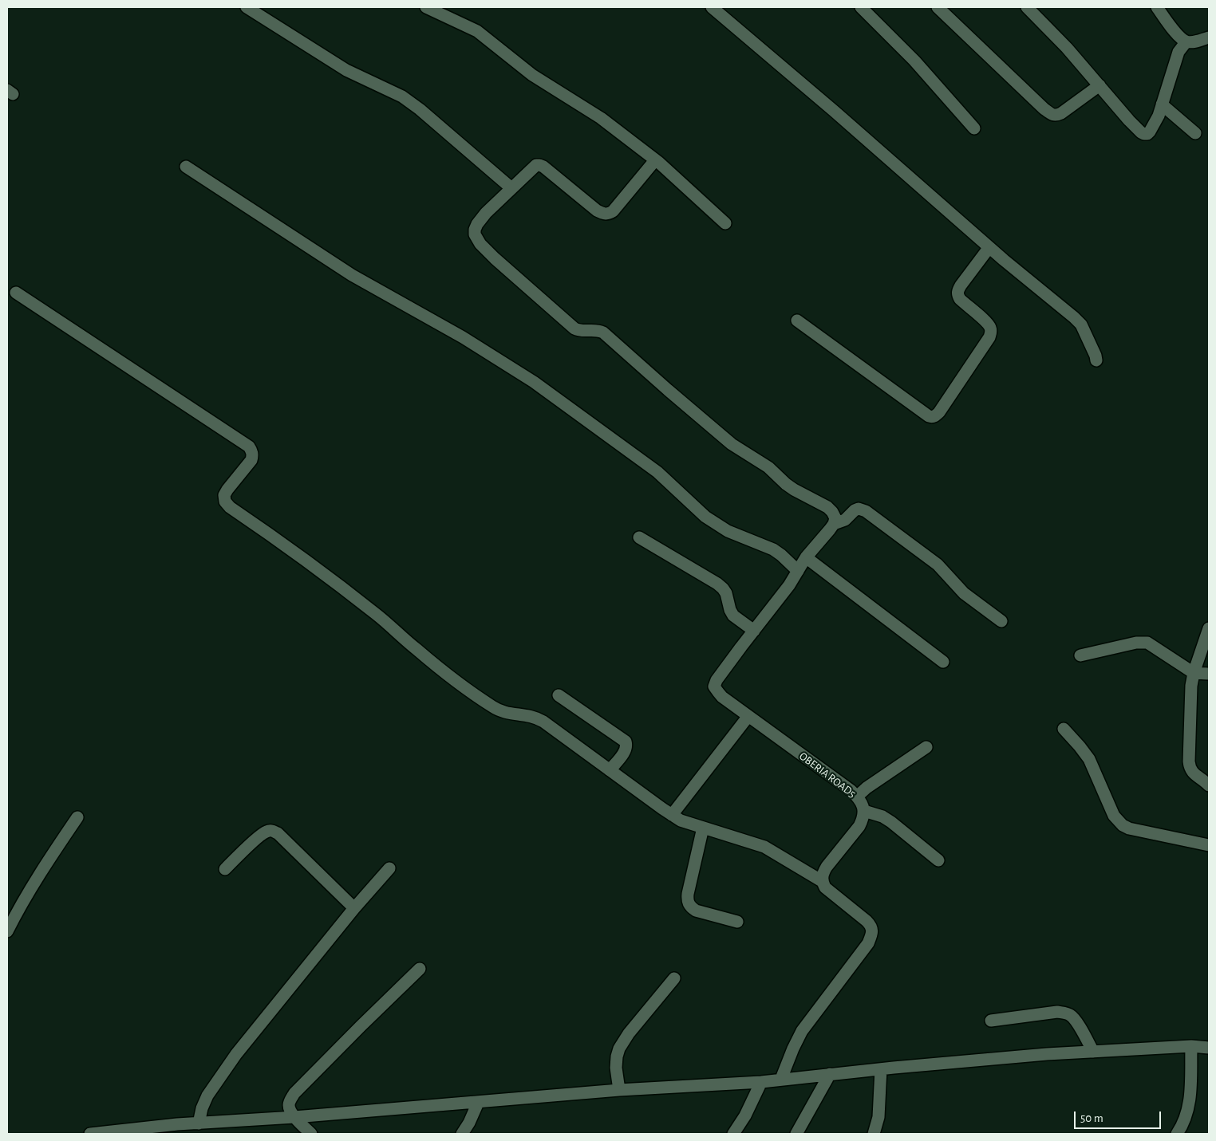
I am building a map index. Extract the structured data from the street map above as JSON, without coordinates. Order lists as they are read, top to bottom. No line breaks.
{"streets":{"street":["OBERIA ROAD5"]},"scale_bar":"50 m"}
